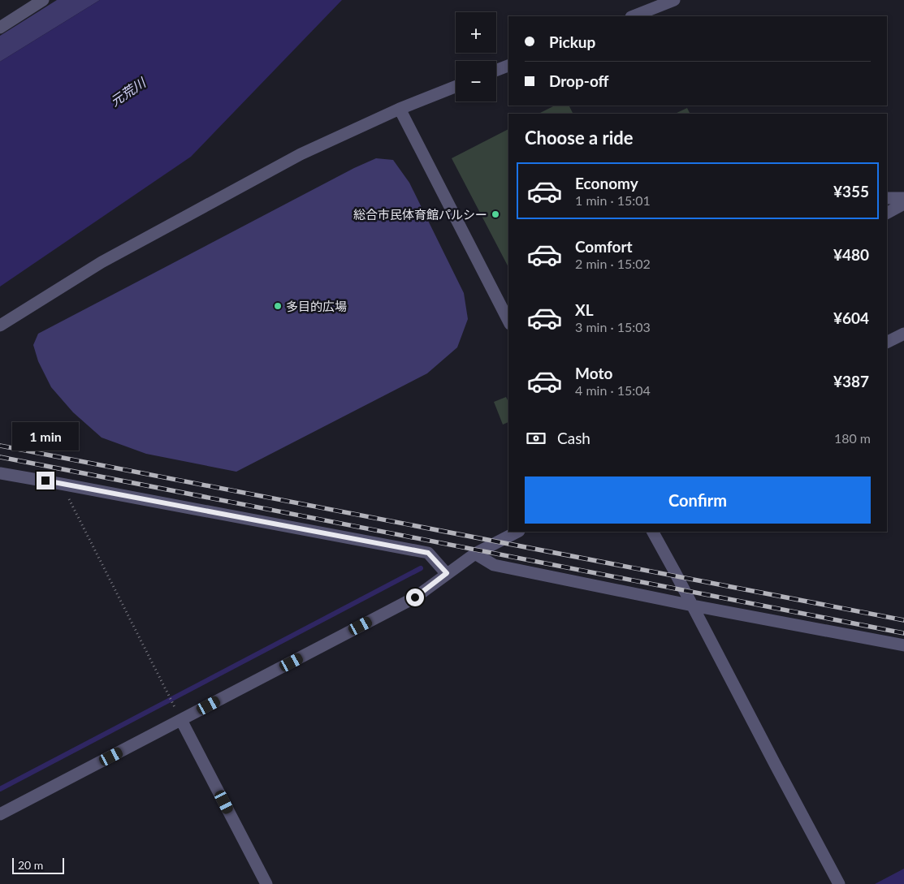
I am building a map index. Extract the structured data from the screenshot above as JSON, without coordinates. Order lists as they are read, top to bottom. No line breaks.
{"water":["元荒川"],"places":["総合市民体育館パルシー","多目的広場"],"scale_bar":"20 m","page":{"map_buttons":["+","−"],"banner":["Pickup","Drop-off"],"heading":"Choose a ride","list":[{"name":"Economy","note":"1 min · 15:01","value":"¥355"},{"name":"Comfort","note":"2 min · 15:02","value":"¥480"},{"name":"XL","note":"3 min · 15:03","value":"¥604"},{"name":"Moto","note":"4 min · 15:04","value":"¥387"}],"pay":["Cash","180 m"],"bubble":"1 min","buttons":"Confirm","scale":"20 m"}}
